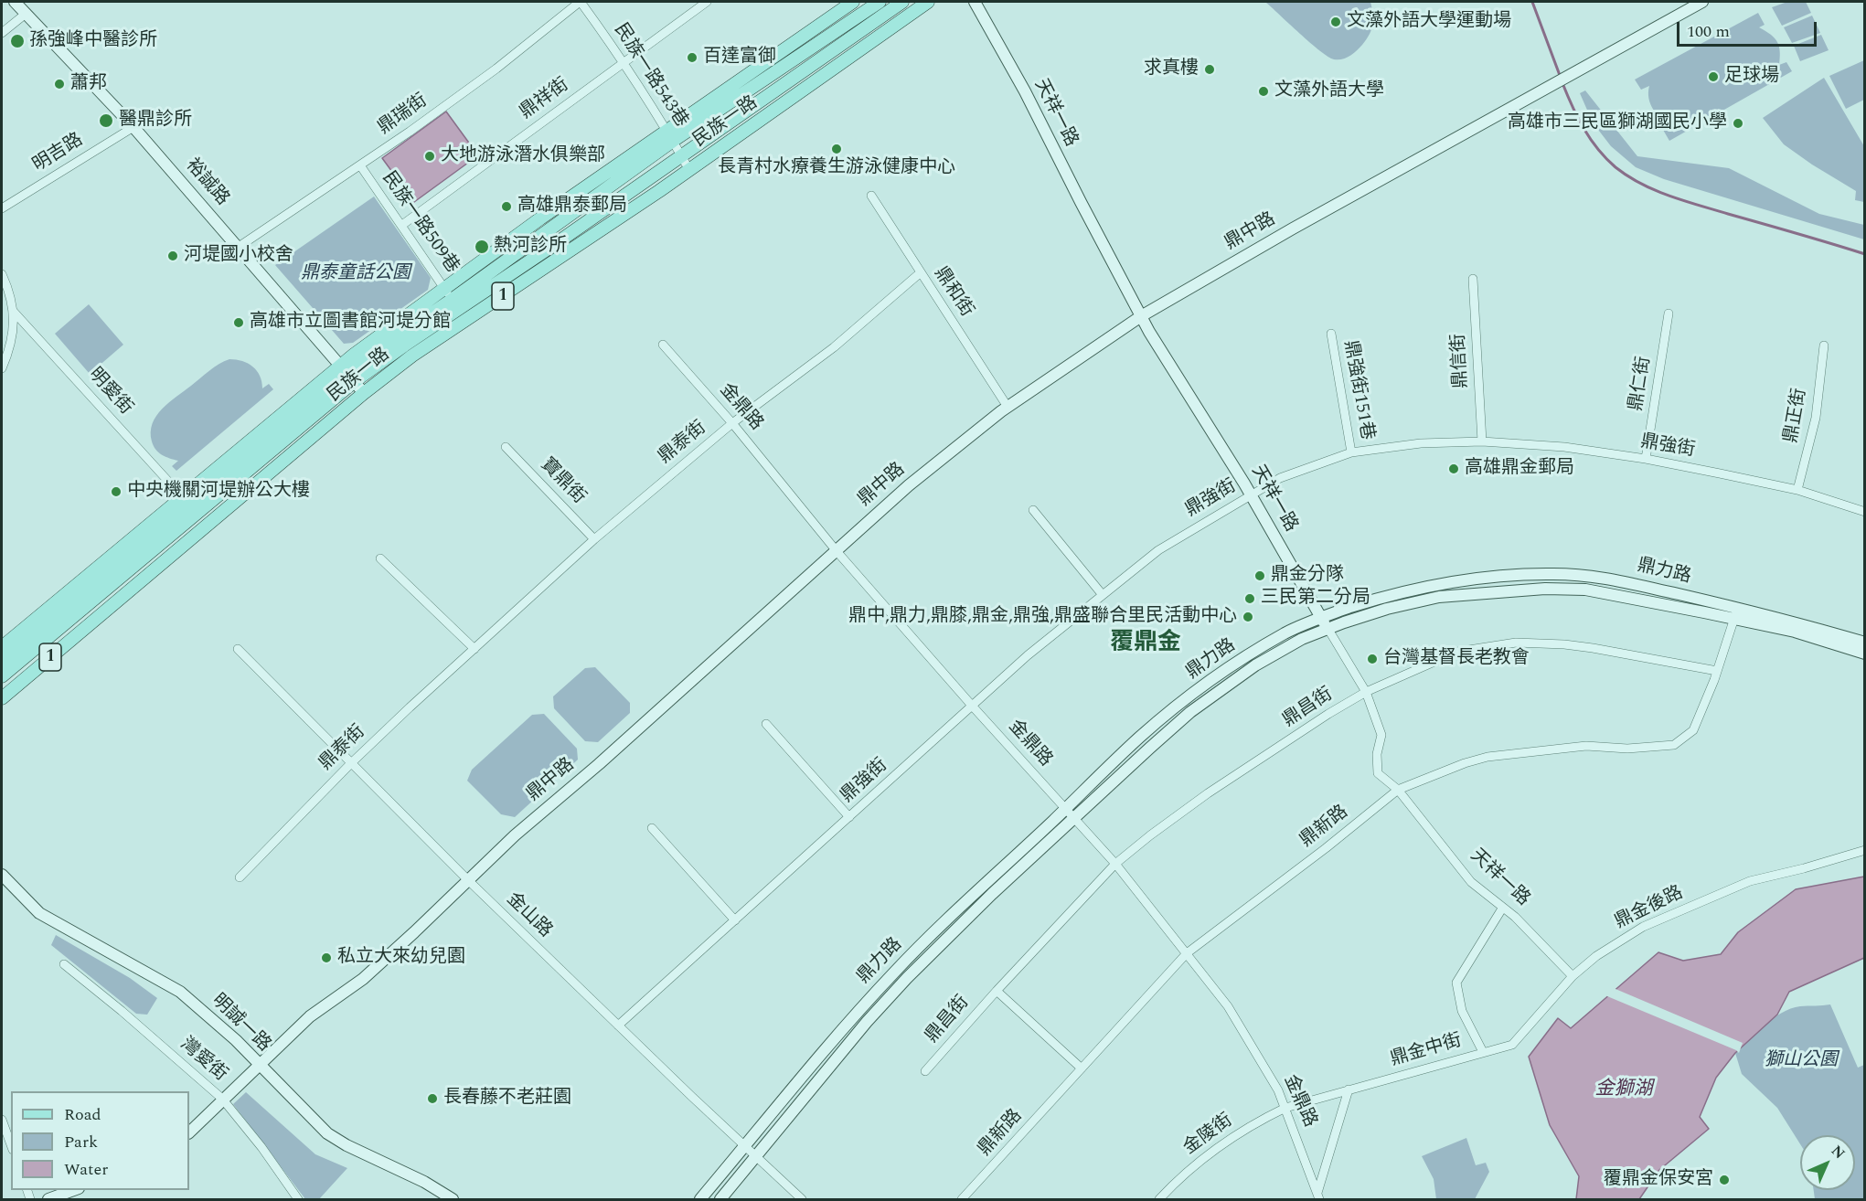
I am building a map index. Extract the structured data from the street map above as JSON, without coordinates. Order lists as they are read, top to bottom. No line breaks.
{"streets":{"main road":["民族一路","1"],"street":["民族一路543巷","鼎祥街","天祥一路","鼎瑞街","明吉路","裕誠路","民族一路509巷","鼎中路","鼎和街","鼎信街","鼎仁街","鼎強街151巷","明愛街","金鼎路","鼎正街","鼎泰街","鼎強街","寶鼎街","鼎力路","鼎昌街","鼎新路","鼎金後路","金山路","明誠一路","鼎金中街","灣愛街","金陵街"]},"crossings":[["民族一路543巷","鼎祥街"],["民族一路543巷","鼎瑞街"],["民族一路543巷","民族一路"],["鼎祥街","民族一路509巷"],["天祥一路","鼎中路"],["天祥一路","鼎強街"],["天祥一路","鼎力路"],["天祥一路","鼎昌街"],["天祥一路","鼎新路"],["天祥一路","鼎金後路"],["天祥一路","鼎金中街"],["鼎瑞街","裕誠路"],["鼎瑞街","民族一路509巷"],["民族一路","裕誠路"],["民族一路","民族一路509巷"],["民族一路","明愛街"],["明吉路","裕誠路"],["鼎中路","鼎和街"],["鼎中路","金鼎路"],["鼎中路","金山路"],["鼎中路","明誠一路"],["鼎中路","灣愛街"],["鼎和街","鼎泰街"],["鼎信街","鼎強街"],["鼎仁街","鼎強街"],["鼎強街151巷","鼎強街"],["金鼎路","鼎泰街"],["金鼎路","鼎強街"],["金鼎路","鼎力路"],["金鼎路","鼎昌街"],["金鼎路","鼎新路"],["金鼎路","鼎金中街"],["金鼎路","金陵街"],["鼎正街","鼎強街"],["鼎泰街","寶鼎街"],["鼎泰街","金山路"],["鼎強街","金山路"],["鼎力路","鼎新路"],["鼎力路","金山路"],["鼎昌街","鼎新路"],["鼎金後路","鼎金中街"],["鼎金中街","金陵街"]],"districts":["覆鼎金"],"water":["金獅湖"],"parks":["鼎泰童話公園","獅山公園"],"places":["文藻外語大學運動場","孫強峰中醫診所","百達富御","求真樓","足球場","蕭邦","文藻外語大學","醫鼎診所","高雄市三民區獅湖國民小學","長青村水療養生游泳健康中心","大地游泳潛水俱樂部","高雄鼎泰郵局","熱河診所","河堤國小校舍","高雄市立圖書館河堤分館","高雄鼎金郵局","中央機關河堤辦公大樓","鼎金分隊","三民第二分局","鼎中,鼎力,鼎膝,鼎金,鼎強,鼎盛聯合里民活動中心","台灣基督長老教會","私立大來幼兒園","長春藤不老莊園","覆鼎金保安宮"],"legend":["Road","Park","Water"],"scale_bar":"100 m","north":"top right"}
